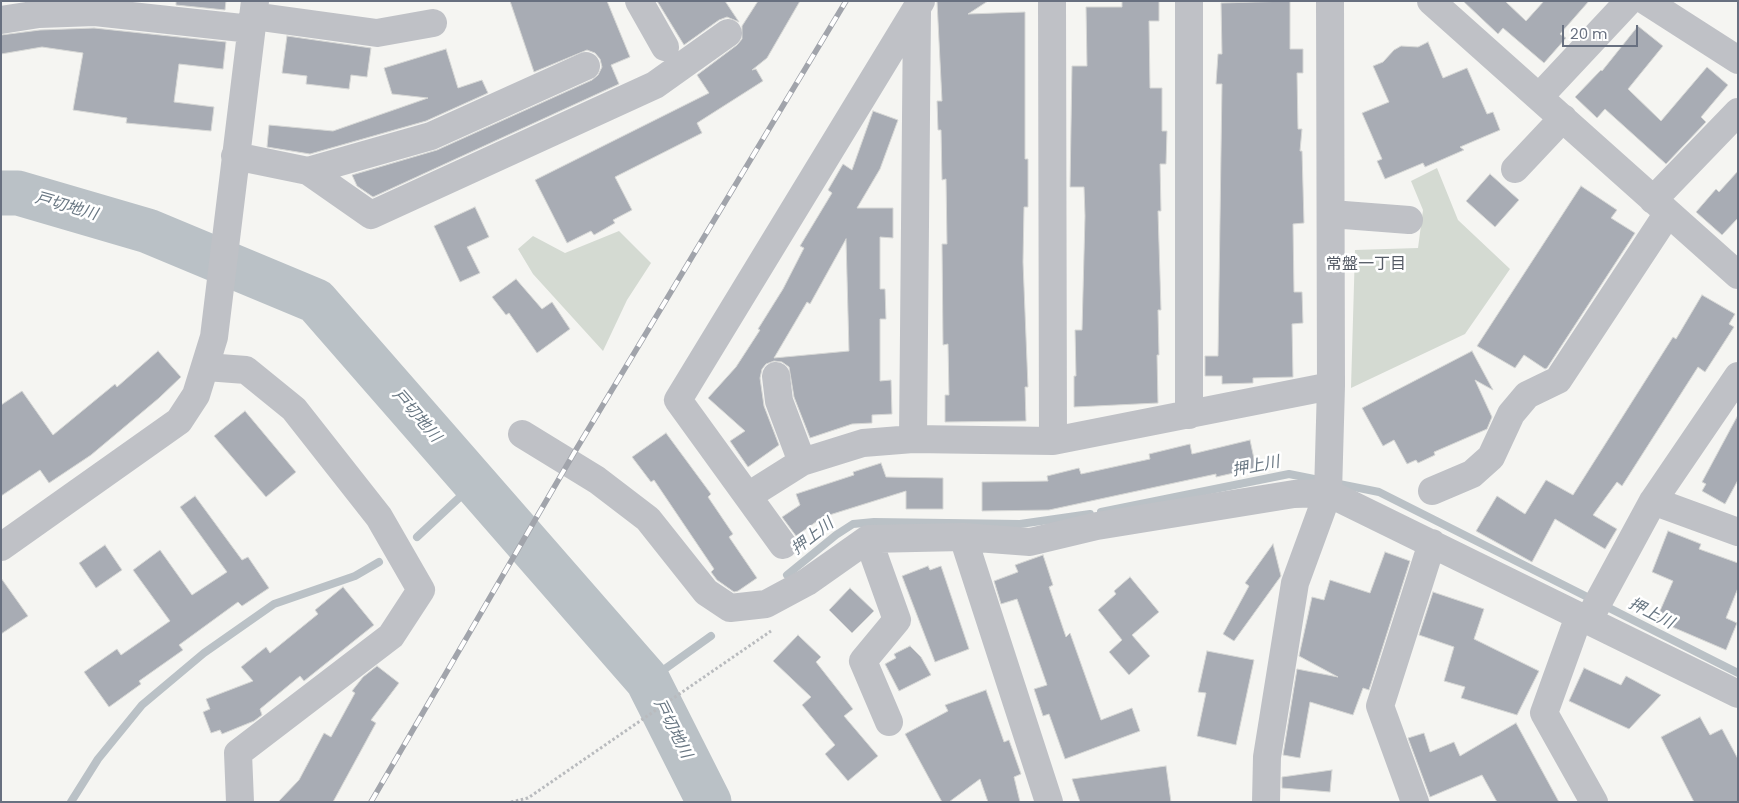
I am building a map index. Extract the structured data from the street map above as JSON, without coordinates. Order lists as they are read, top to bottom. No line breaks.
{"districts":["常盤一丁目"],"water":["戸切地川","押上川"],"scale_bar":"20 m"}
